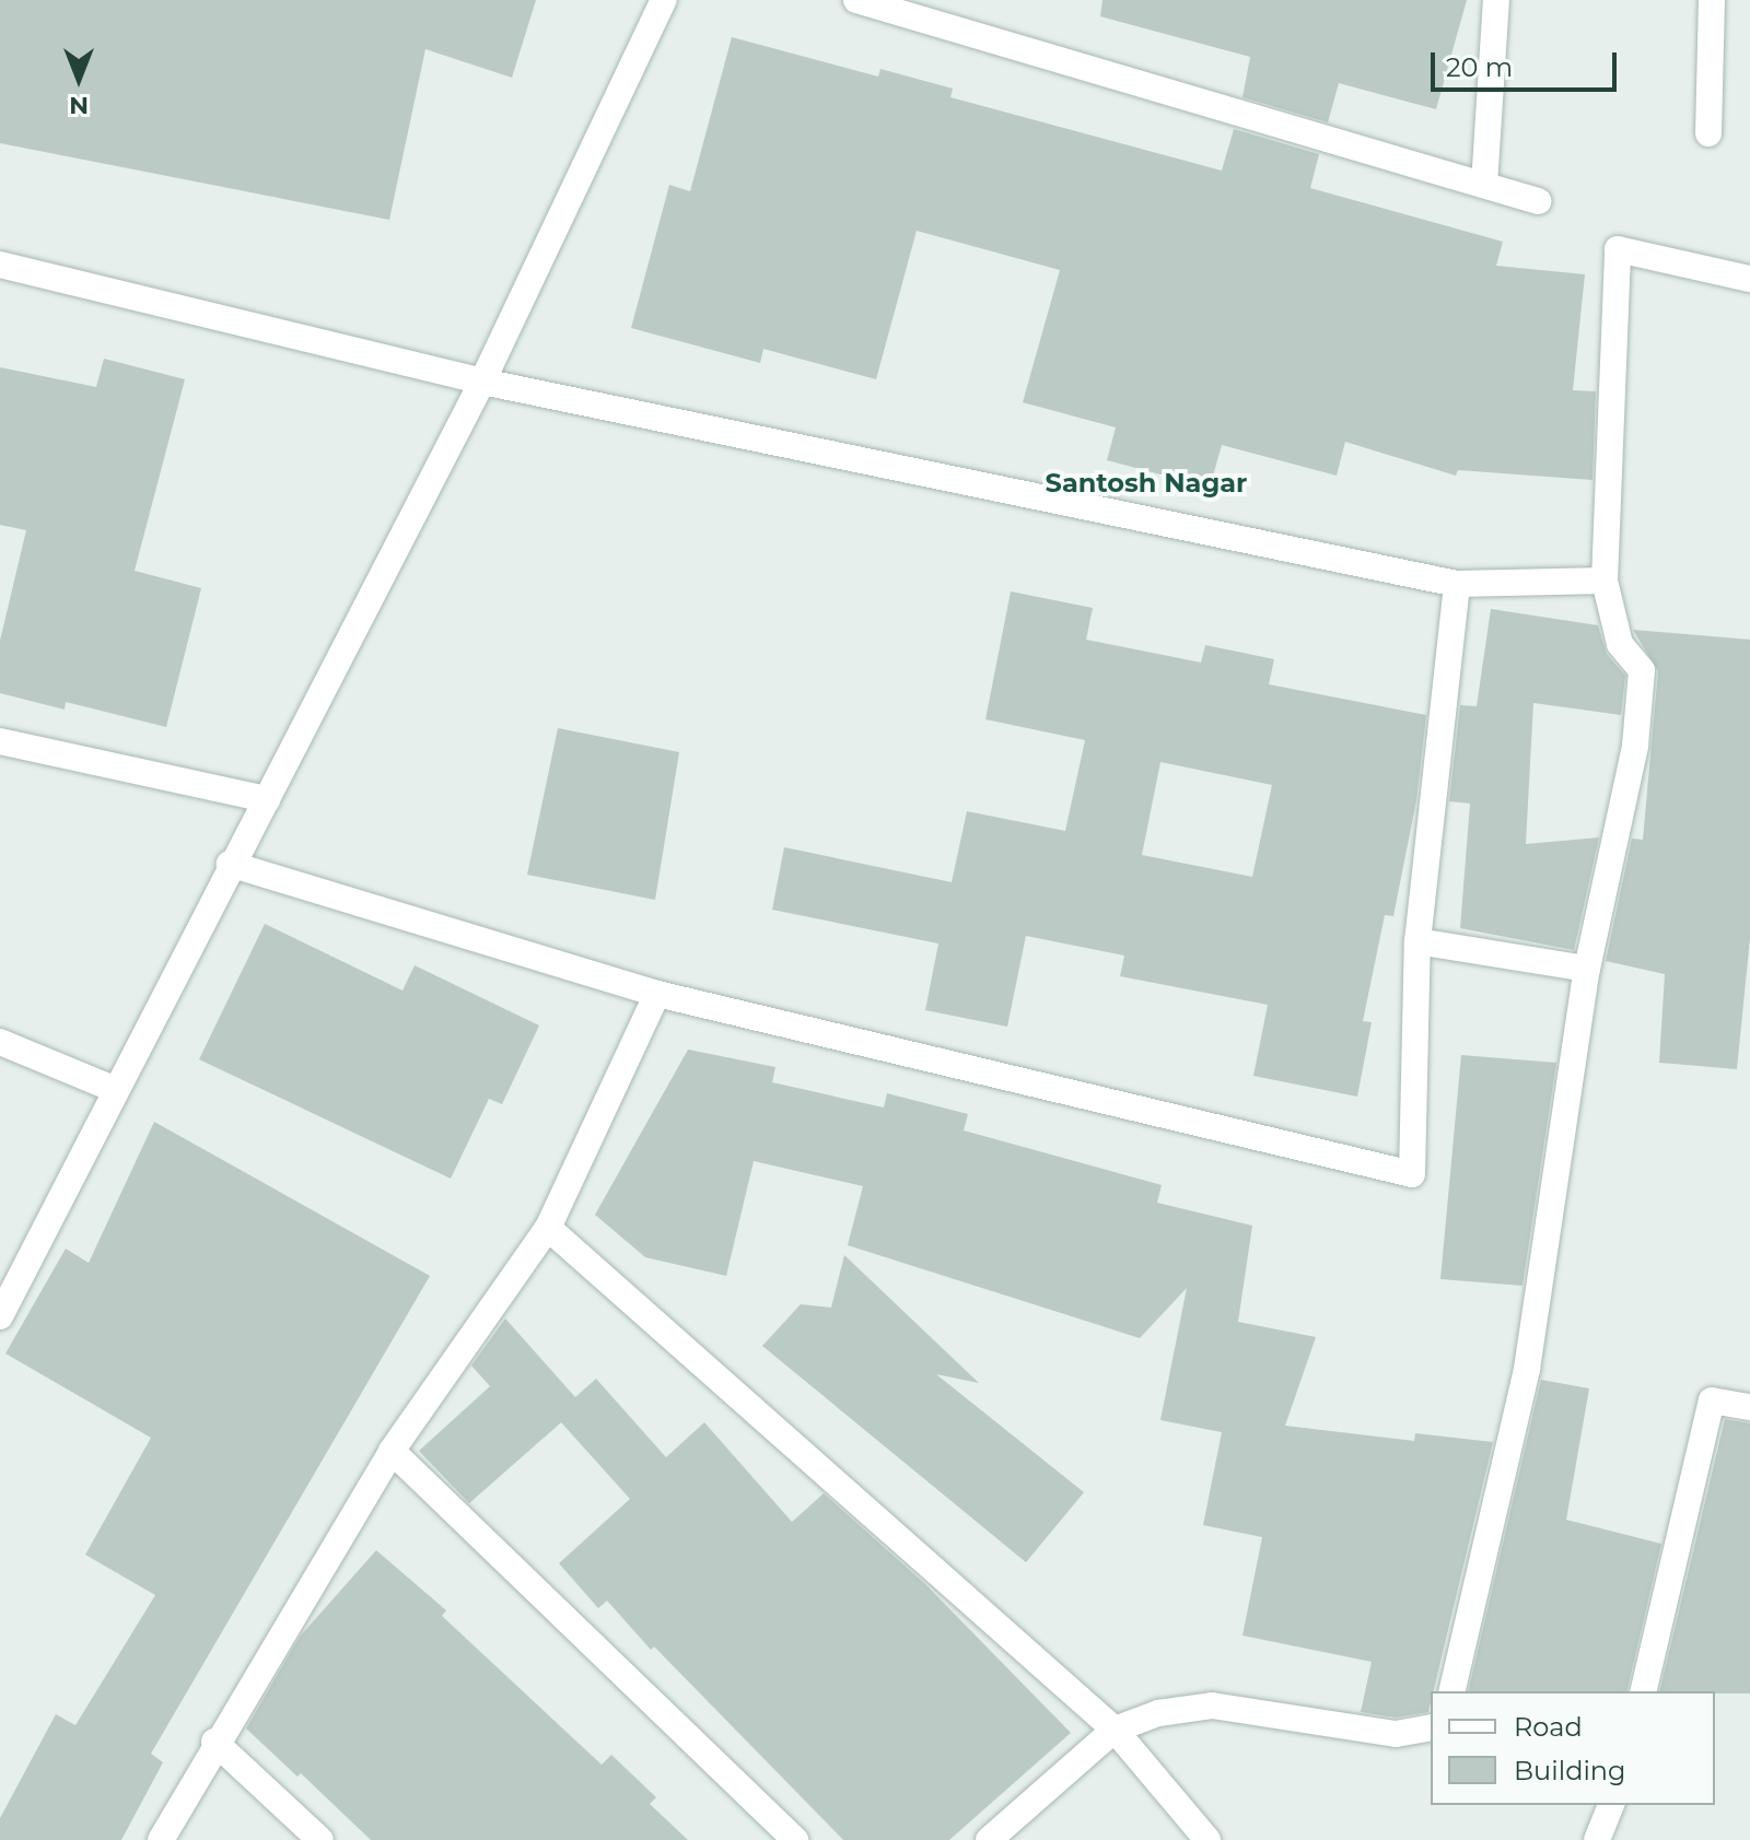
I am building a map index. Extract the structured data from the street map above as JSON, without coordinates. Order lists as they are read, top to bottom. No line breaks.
{"districts":["Santosh Nagar"],"legend":["Road","Building"],"scale_bar":"20 m","north":"bottom"}
